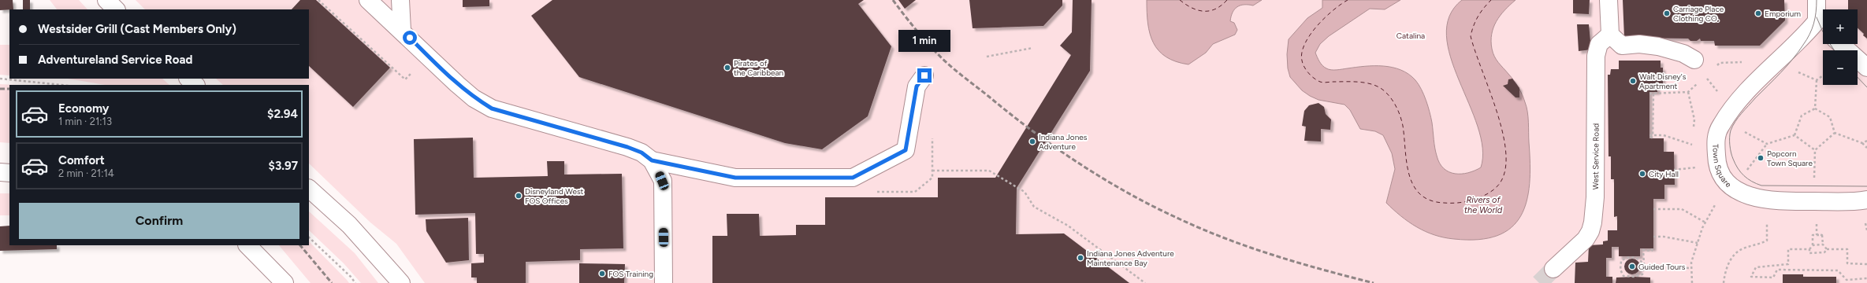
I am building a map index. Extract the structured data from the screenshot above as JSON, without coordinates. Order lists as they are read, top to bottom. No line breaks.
{"streets":{"street":["West Service Road","Town Square"]},"water":["Rivers of the World"],"parks":["Catalina"],"places":["Carriage Place Clothing CO.","Emporium","Pirates of the Caribbean","Walt Disney's Apartment","Indiana Jones Adventure","Popcorn Town Square","City Hall","Disneyland West FOS Offices","Indiana Jones Adventure Maintenance Bay","Guided Tours","FOS Training"],"page":{"map_buttons":["+","−"],"banner":["Westsider Grill (Cast Members Only)","Adventureland Service Road"],"bubble":"1 min","list":[{"name":"Economy","note":"1 min · 21:13","value":"$2.94"},{"name":"Comfort","note":"2 min · 21:14","value":"$3.97"}],"buttons":"Confirm"}}
